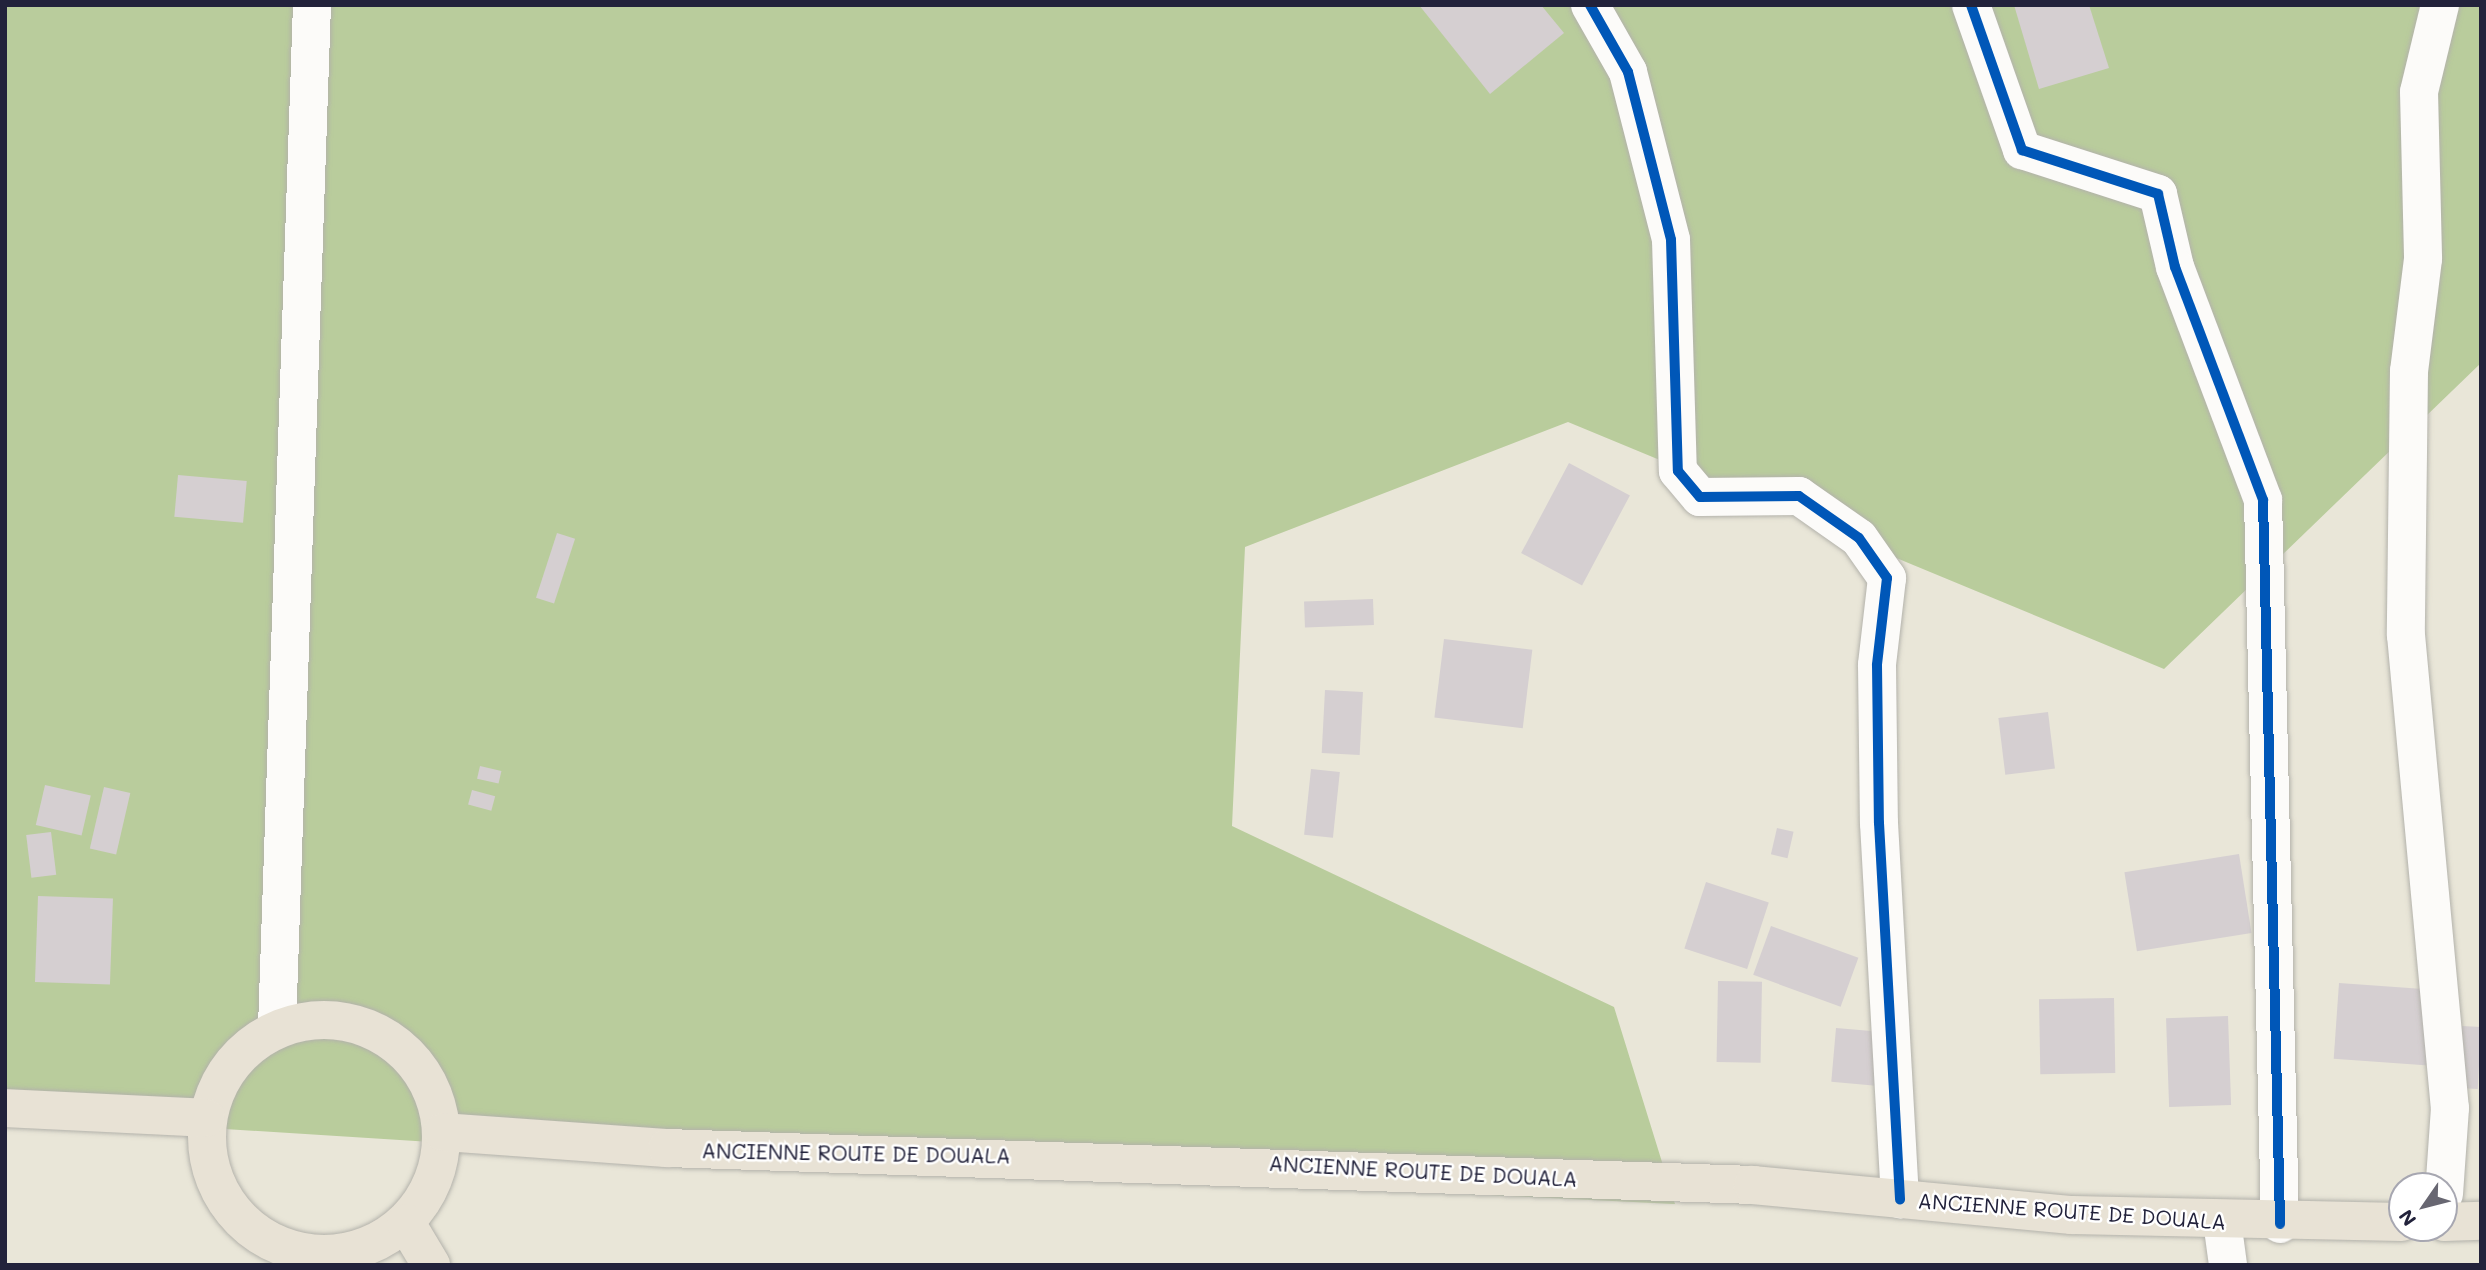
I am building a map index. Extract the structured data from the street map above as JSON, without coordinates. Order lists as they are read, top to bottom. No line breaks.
{"streets":{"highway":["ANCIENNE ROUTE DE DOUALA"]},"north":"bottom left"}
